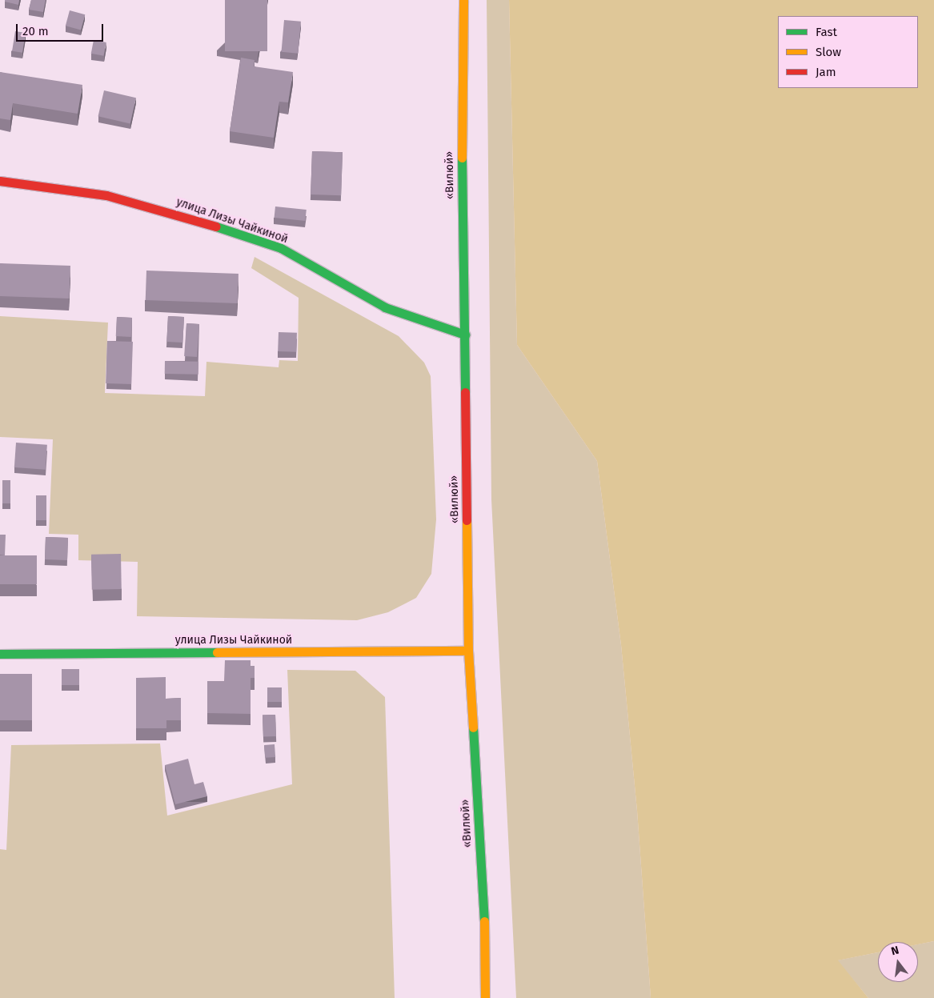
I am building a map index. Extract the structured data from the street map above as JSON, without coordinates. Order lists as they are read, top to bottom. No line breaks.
{"streets":{"main road":["«Вилюй»","улица Лизы Чайкиной"]},"crossings":[["«Вилюй»","улица Лизы Чайкиной"]],"legend":["Fast","Slow","Jam"],"scale_bar":"20 m","north":"top"}
